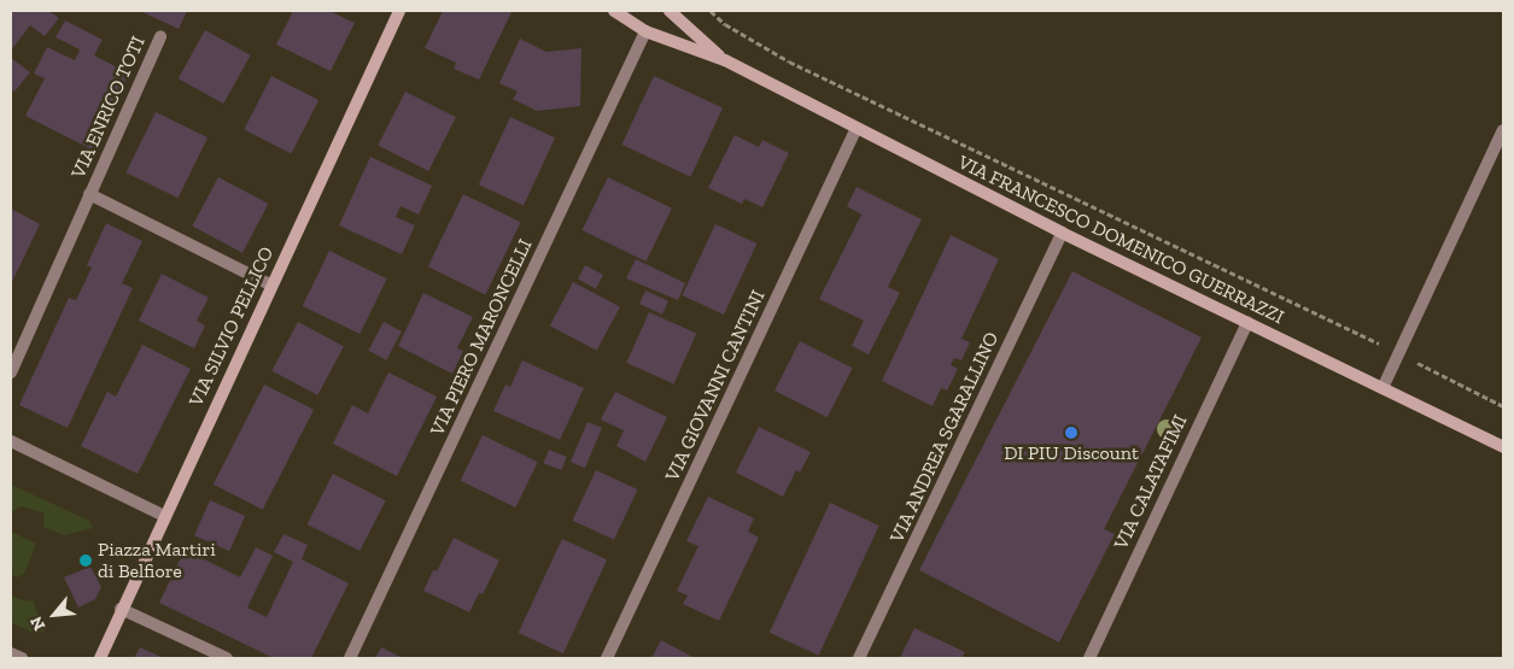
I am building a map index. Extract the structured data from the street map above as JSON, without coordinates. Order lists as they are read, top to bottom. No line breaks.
{"streets":{"street":["VIA ENRICO TOTI","VIA FRANCESCO DOMENICO GUERRAZZI","VIA SILVIO PELLICO","VIA PIERO MARONCELLI","VIA GIOVANNI CANTINI","VIA ANDREA SGARALLINO","VIA CALATAFIMI"]},"crossings":[["VIA ENRICO TOTI","VIA SILVIO PELLICO"],["VIA FRANCESCO DOMENICO GUERRAZZI","VIA PIERO MARONCELLI"],["VIA FRANCESCO DOMENICO GUERRAZZI","VIA GIOVANNI CANTINI"],["VIA FRANCESCO DOMENICO GUERRAZZI","VIA ANDREA SGARALLINO"],["VIA FRANCESCO DOMENICO GUERRAZZI","VIA CALATAFIMI"]],"places":["DI PIU Discount","Piazza Martiri di Belfiore"],"north":"bottom left"}
